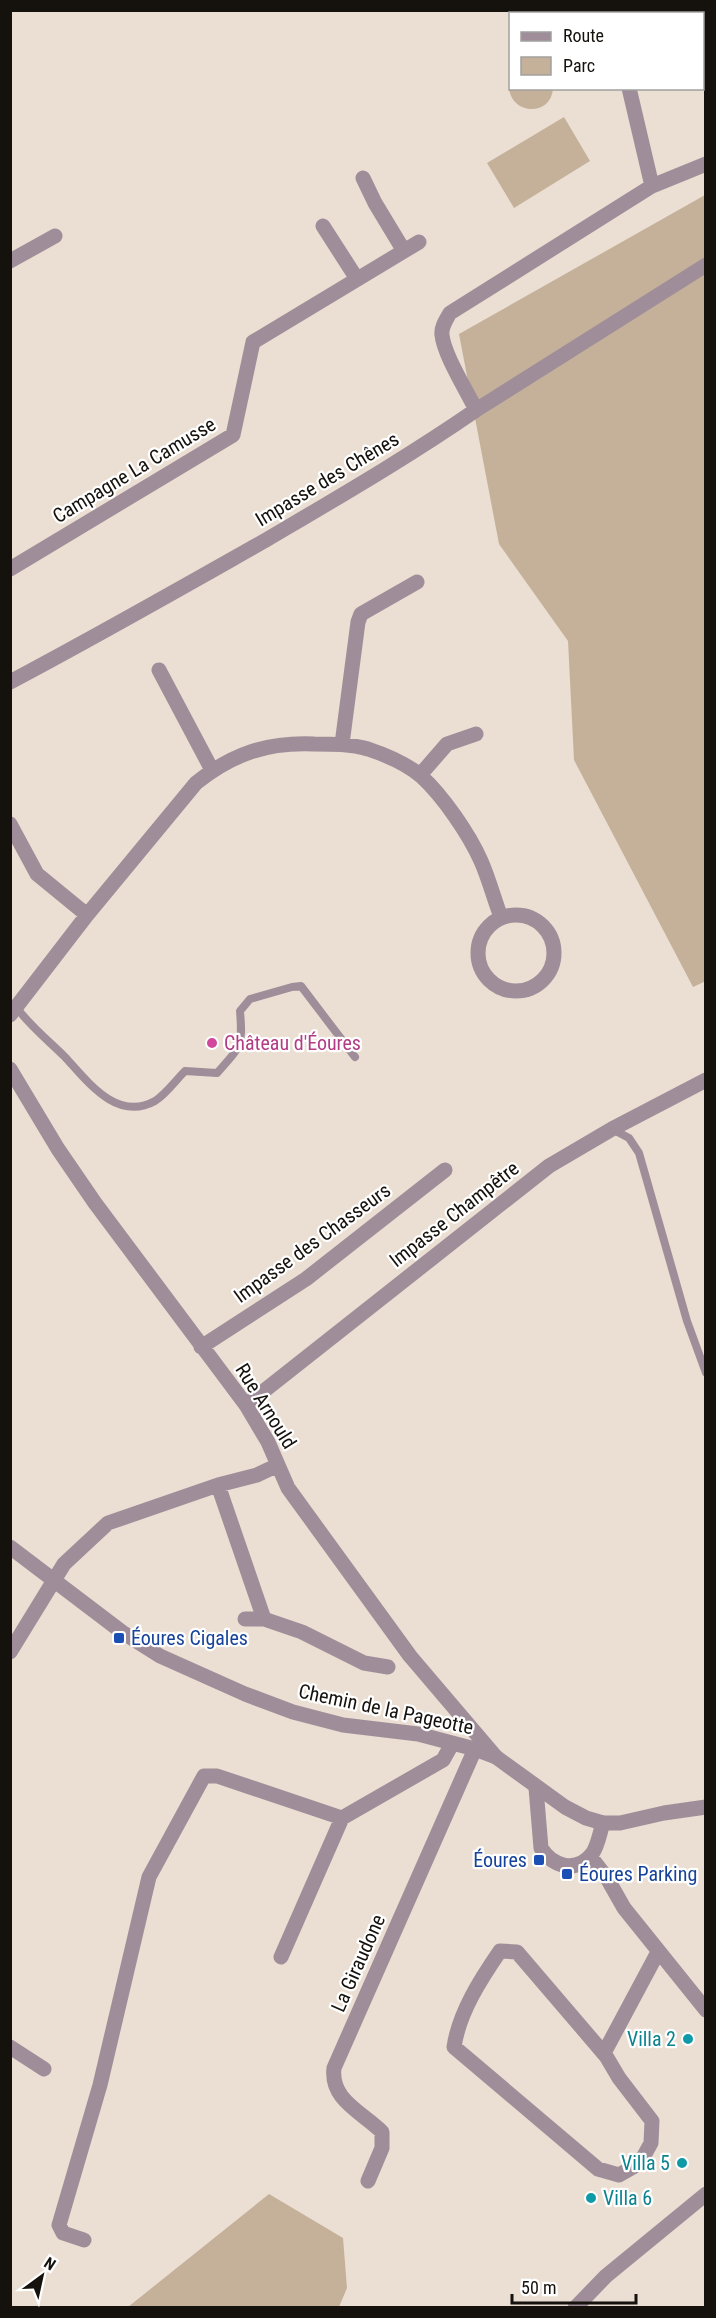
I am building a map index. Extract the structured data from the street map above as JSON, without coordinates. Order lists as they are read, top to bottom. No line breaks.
{"streets":{"street":["Campagne La Camusse","Impasse des Chênes","Impasse Champêtre","Impasse des Chasseurs","Rue Arnould","Chemin de la Pageotte","La Giraudone"]},"crossings":[["Impasse Champêtre","Rue Arnould"],["Impasse des Chasseurs","Rue Arnould"],["Rue Arnould","Chemin de la Pageotte"],["Chemin de la Pageotte","La Giraudone"]],"places":{"other":["Château d'Éoures","Villa 2","Villa 5","Villa 6"],"transit":["Éoures Cigales","Éoures","Éoures Parking"]},"legend":["Route","Parc"],"scale_bar":"50 m","north":"top right"}
